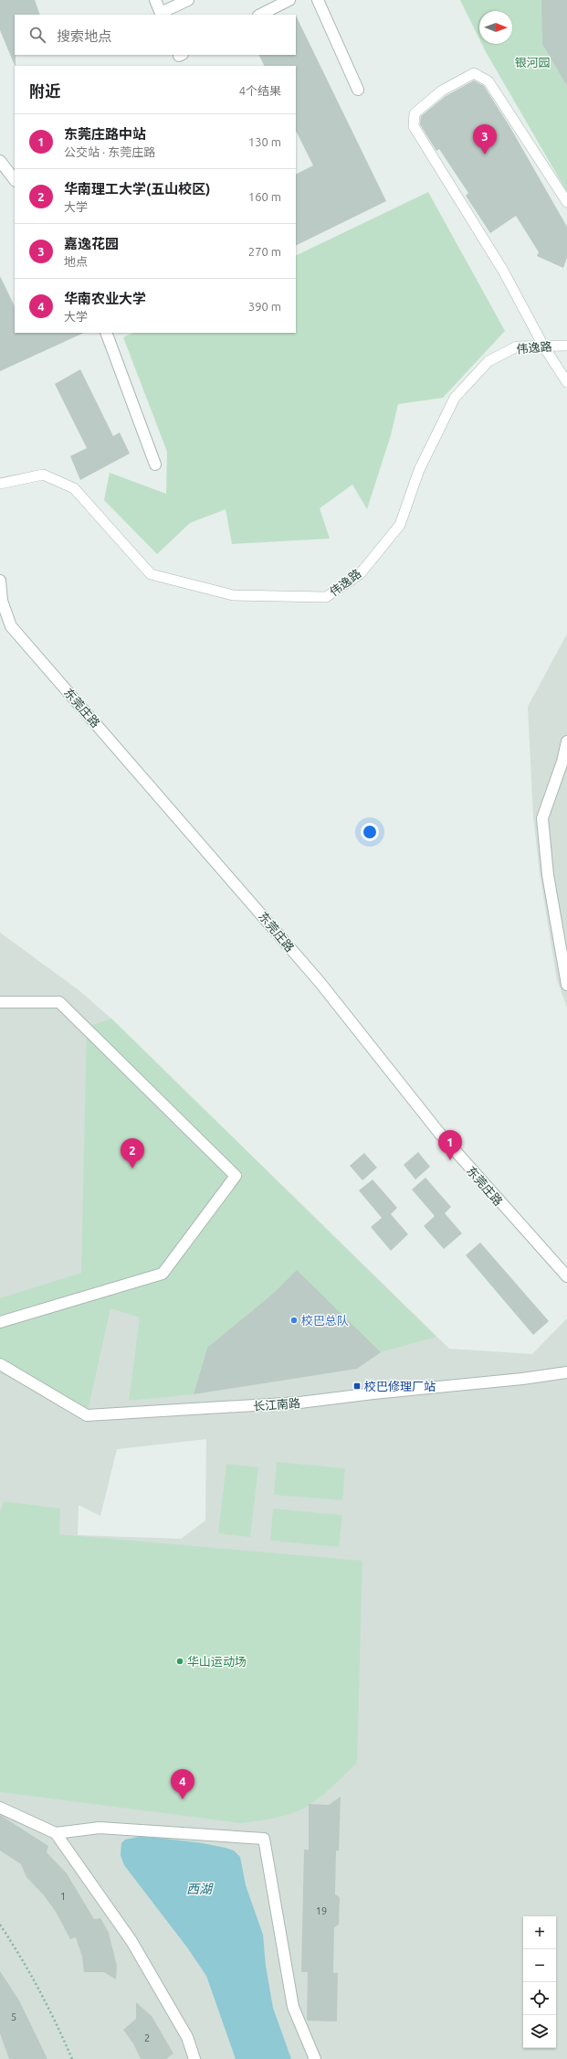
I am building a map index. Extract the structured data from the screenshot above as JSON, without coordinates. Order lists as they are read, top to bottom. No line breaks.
{"streets":{"street":["东莞庄路","长江南路"],"lane":["伟逸路"]},"water":["西湖"],"parks":["银河园"],"places":{"other":["校巴总队","华山运动场"],"transit":["校巴修理厂站"]},"house_numbers":["1","19","5","2"],"north":"right","page":{"search":"搜索地点","heading":["附近","4个结果"],"list":[{"mark":"1","name":"东莞庄路中站","note":"公交站 · 东莞庄路","value":"130 m"},{"mark":"2","name":"华南理工大学(五山校区)","note":"大学","value":"160 m"},{"mark":"3","name":"嘉逸花园","note":"地点","value":"270 m"},{"mark":"4","name":"华南农业大学","note":"大学","value":"390 m"}],"pins":["3","1","2","4"],"map_buttons":["+","−"]}}
